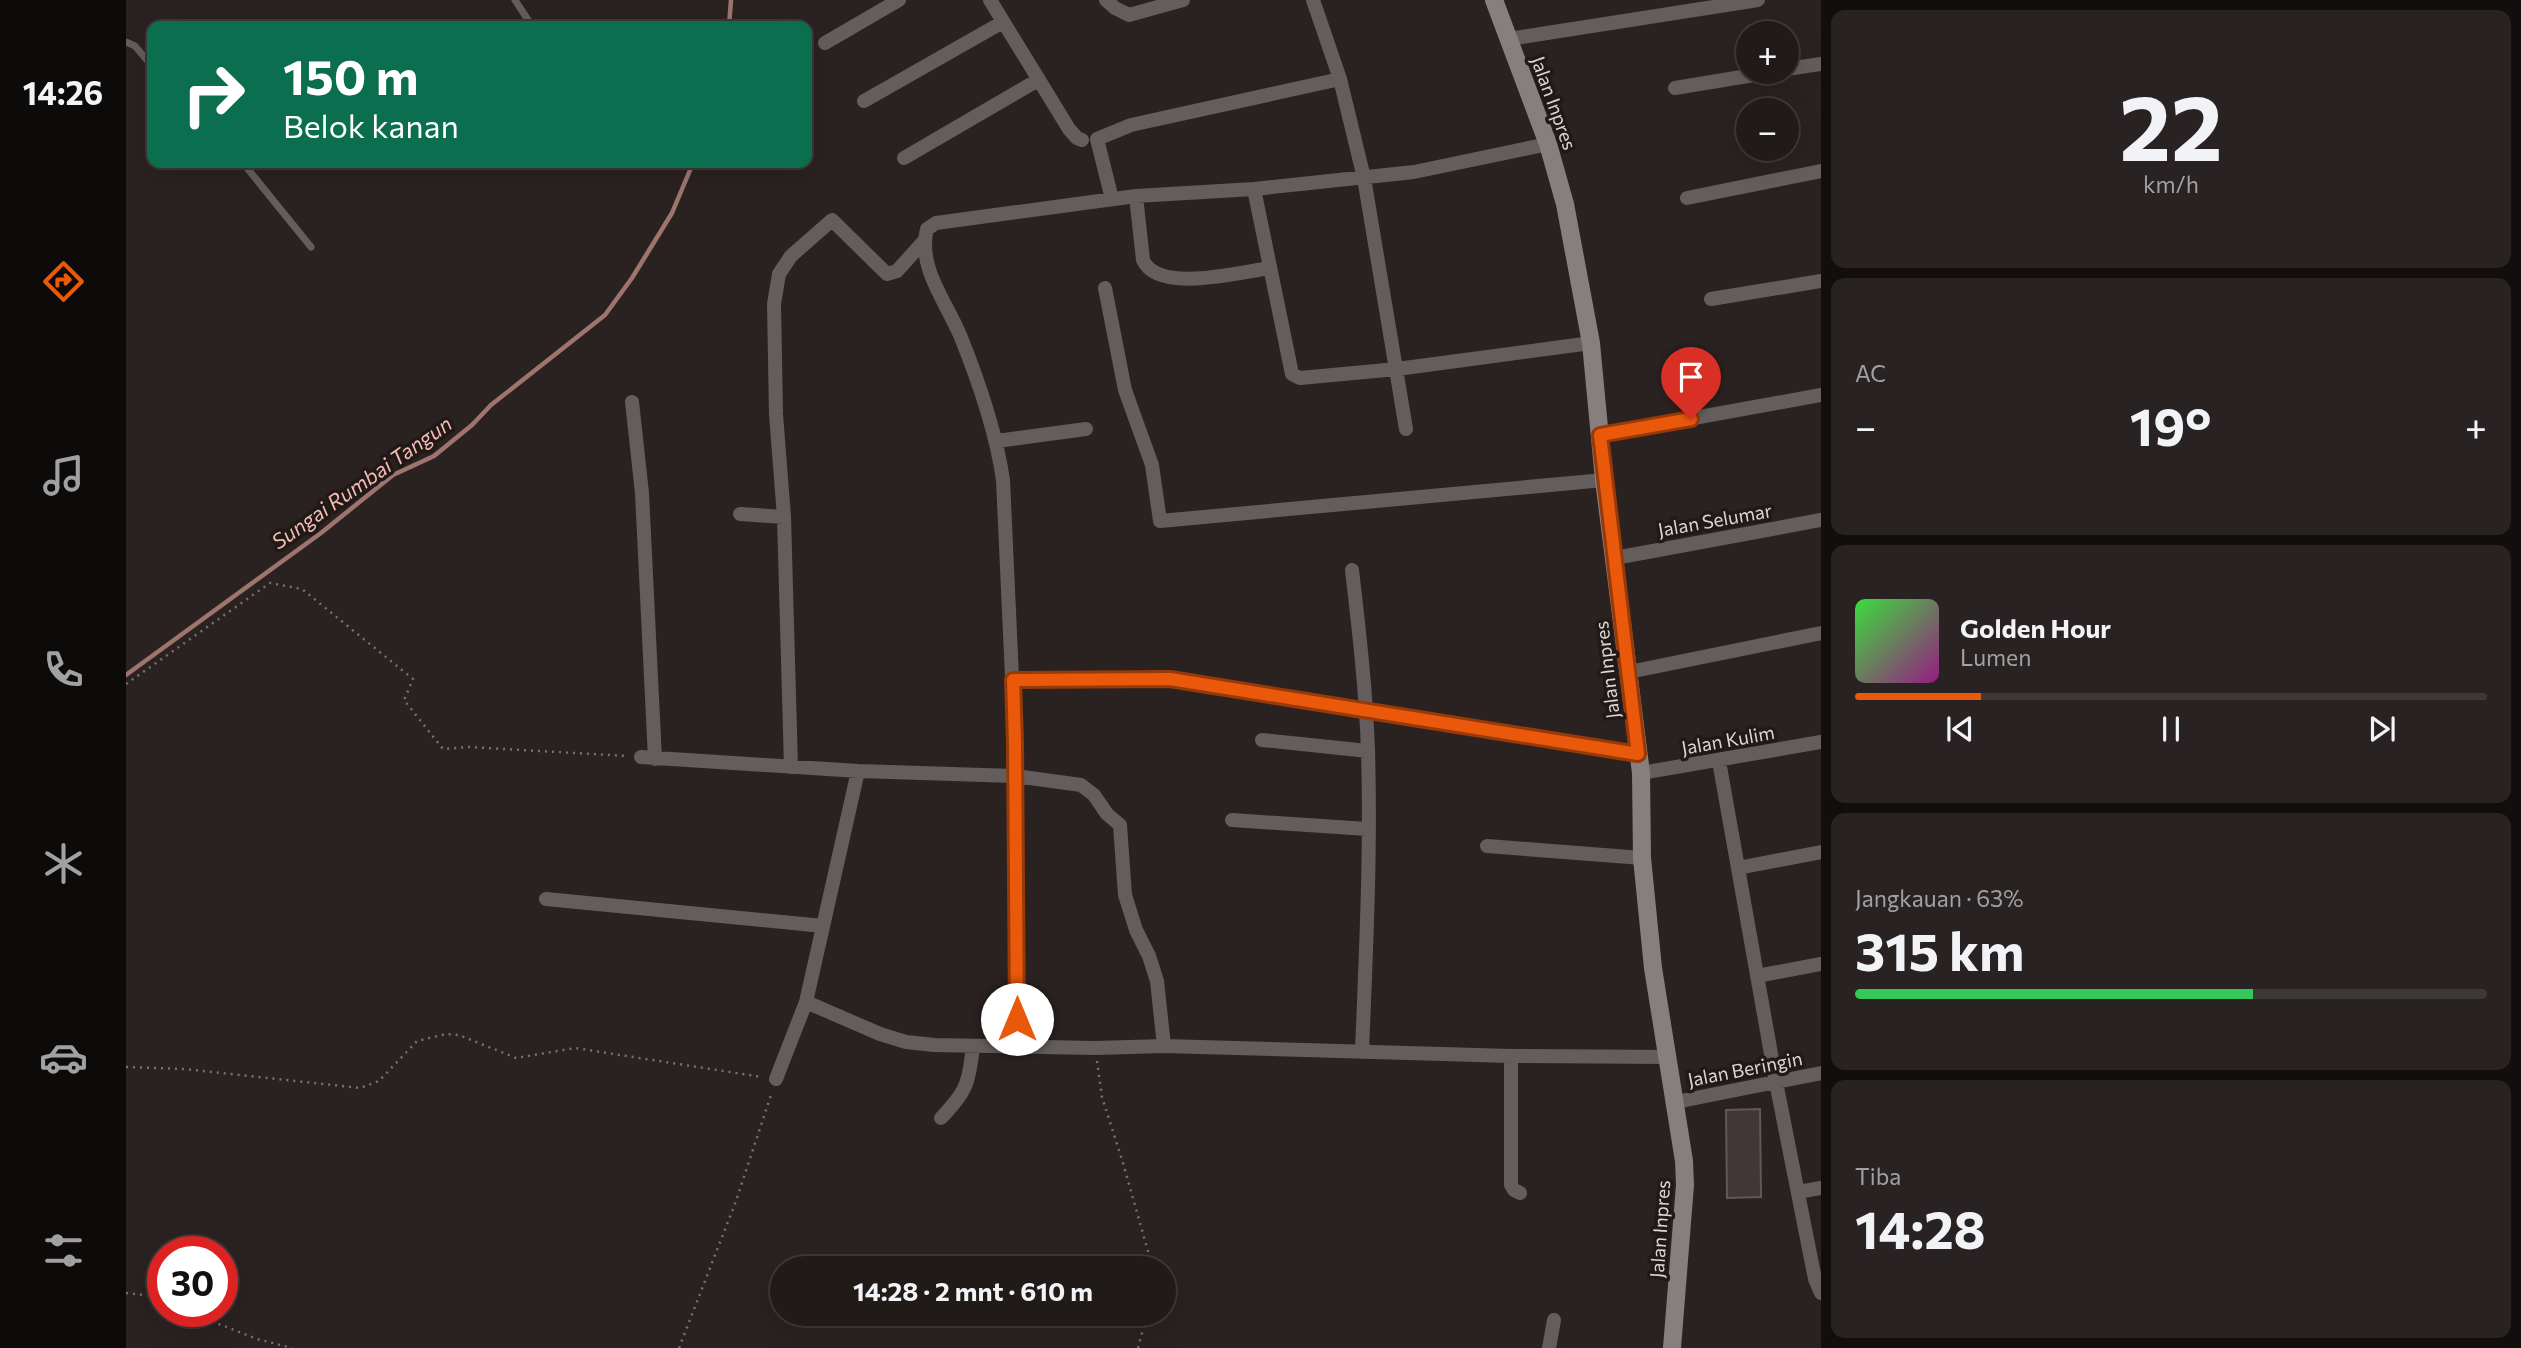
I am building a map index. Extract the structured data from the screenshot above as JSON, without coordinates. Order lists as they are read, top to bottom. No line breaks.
{"streets":{"main road":["Jalan Inpres"],"street":["Jalan Selumar","Jalan Kulim","Jalan Beringin"]},"crossings":[["Jalan Inpres","Jalan Selumar"],["Jalan Inpres","Jalan Kulim"],["Jalan Inpres","Jalan Beringin"]],"water":["Sungai Rumbai Tangun"],"page":{"tabs":"14:26","tile":[["22","km/h"],"AC",["Jangkauan · 63%","315 km"],["Tiba","14:28"]],"map_buttons":["+","−"],"turn":["150 m","Belok kanan"],"heat":["−","19°","+"],"song":["Golden Hour","Lumen"],"limit":"30","trip":"14:28 · 2 mnt · 610 m"}}
